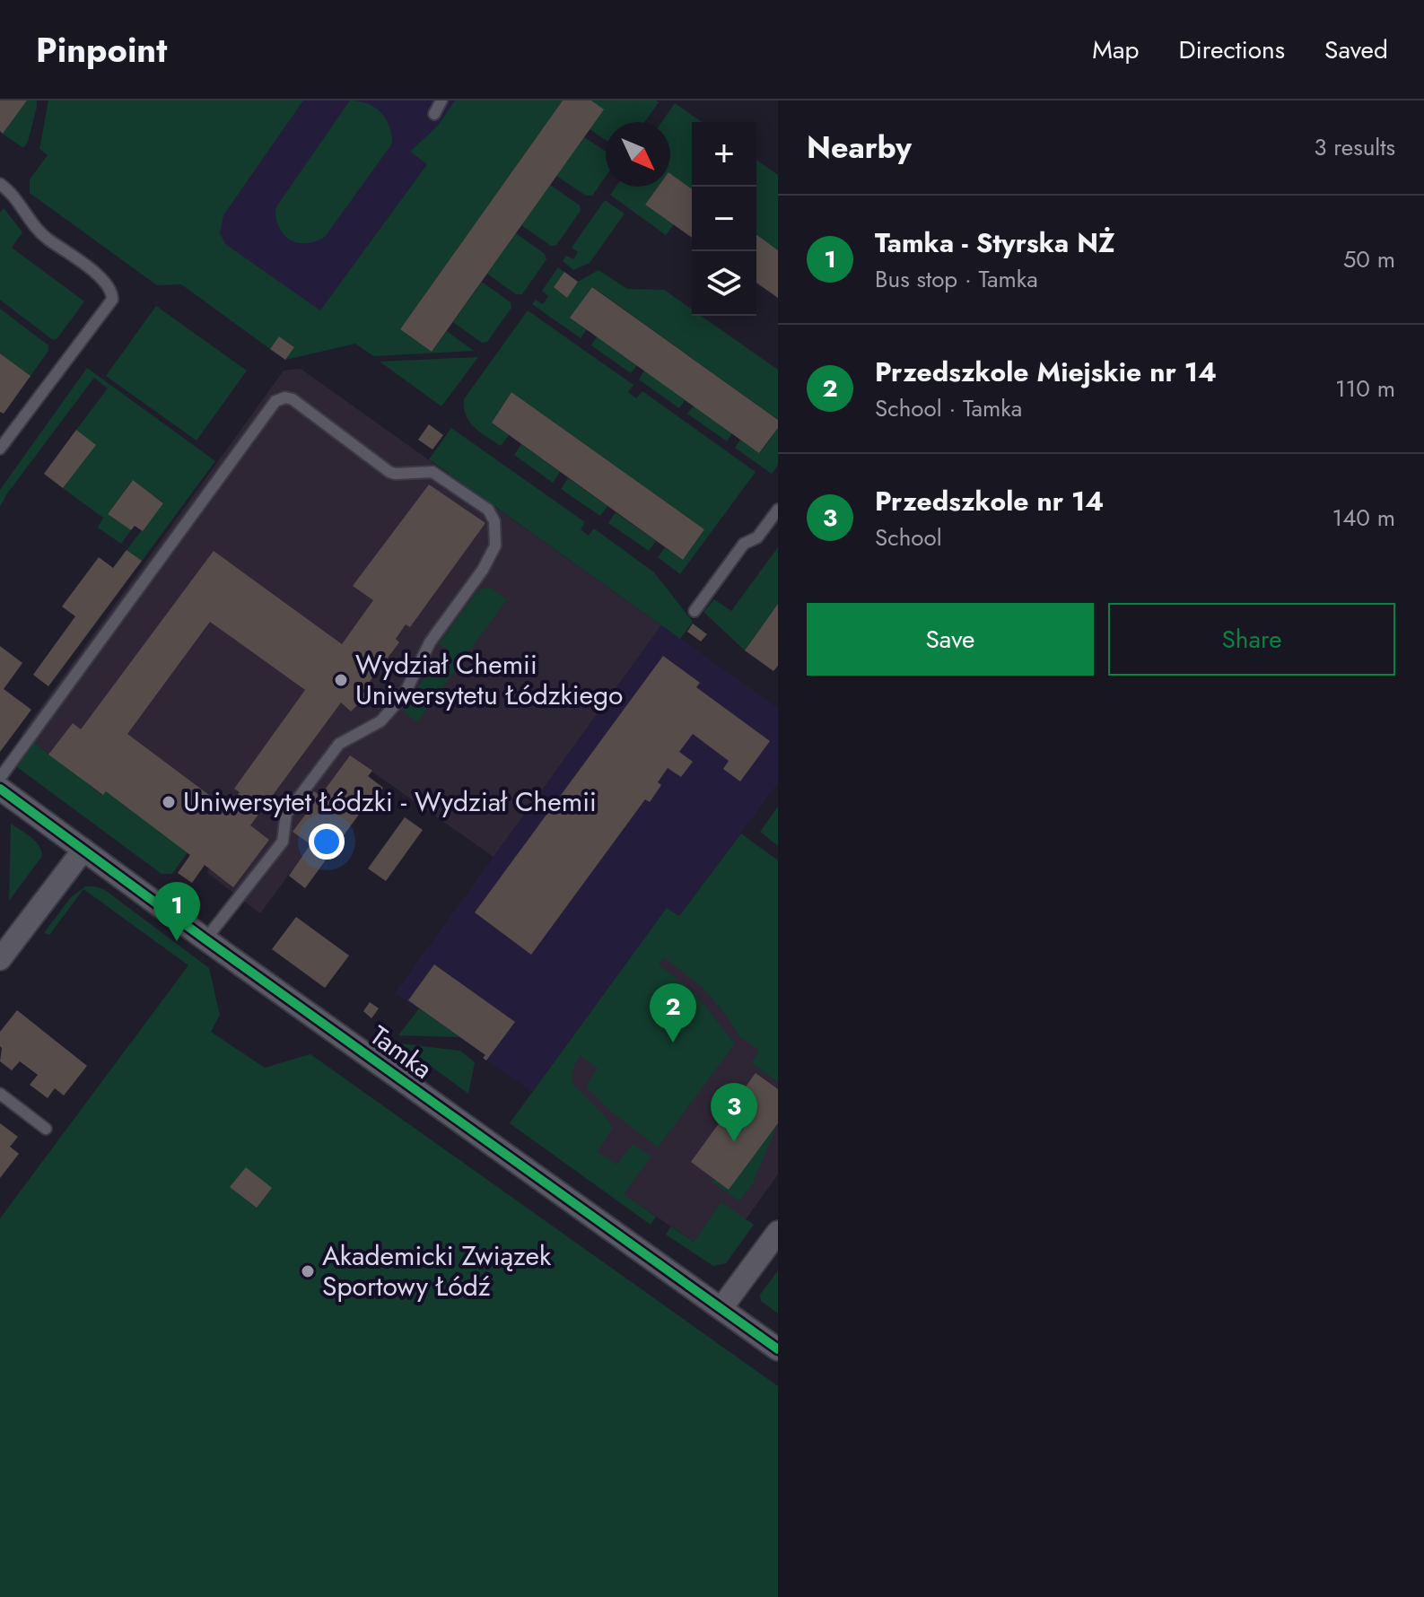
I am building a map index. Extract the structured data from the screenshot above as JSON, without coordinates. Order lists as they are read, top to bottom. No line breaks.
{"streets":{"street":["Tamka"]},"places":["Wydział Chemii Uniwersytetu Łódzkiego","Uniwersytet Łódzki - Wydział Chemii","Akademicki Związek Sportowy Łódź"],"north":"bottom right","page":{"header":"Pinpoint","nav":["Map","Directions","Saved"],"heading":["Nearby","3 results"],"map_buttons":["+","−"],"list":[{"mark":"1","name":"Tamka - Styrska NŻ","note":"Bus stop · Tamka","value":"50 m"},{"mark":"2","name":"Przedszkole Miejskie nr 14","note":"School · Tamka","value":"110 m"},{"mark":"3","name":"Przedszkole nr 14","note":"School","value":"140 m"}],"buttons":["Save","Share"],"pins":["1","2","3"]}}
